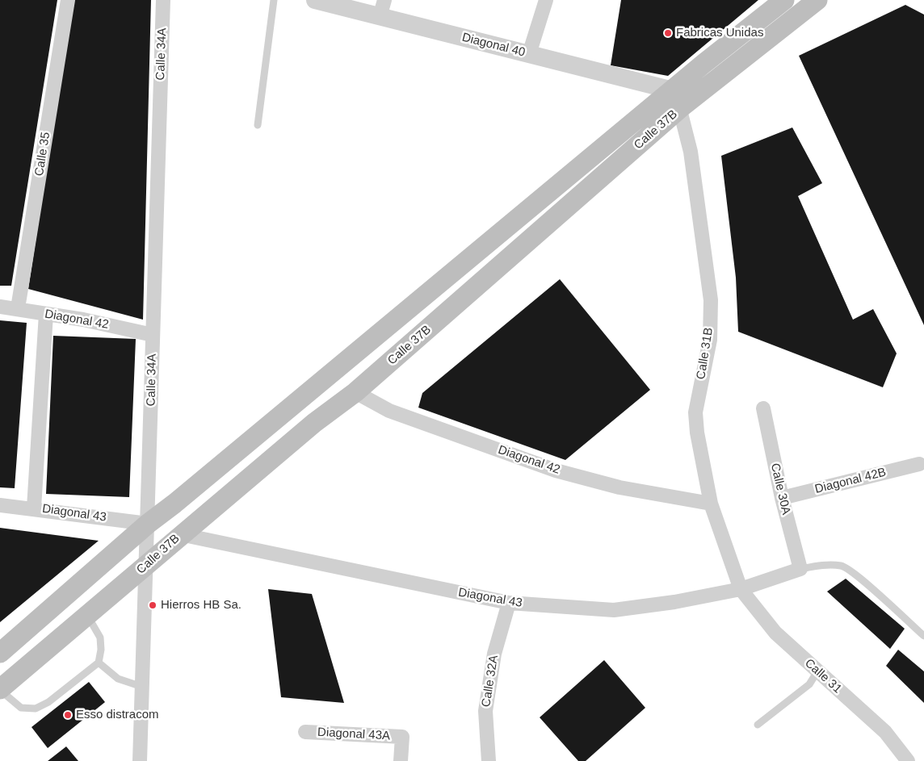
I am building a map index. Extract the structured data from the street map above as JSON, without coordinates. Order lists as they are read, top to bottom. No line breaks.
{"streets":{"main road":["Calle 37B"],"street":["Diagonal 40","Calle 34A","Calle 35","Diagonal 42","Calle 31B","Diagonal 42B","Calle 30A","Diagonal 43","Calle 31","Calle 32A","Diagonal 43A"]},"crossings":[["Diagonal 40","Calle 37B"],["Diagonal 40","Calle 31B"],["Calle 34A","Calle 37B"],["Calle 34A","Diagonal 42"],["Calle 34A","Diagonal 43"],["Calle 37B","Diagonal 42"],["Calle 37B","Calle 31B"],["Calle 37B","Diagonal 43"],["Calle 35","Diagonal 42"],["Diagonal 42","Calle 31B"],["Calle 31B","Diagonal 43"],["Calle 31B","Calle 31"],["Diagonal 42B","Calle 30A"],["Calle 30A","Diagonal 43"],["Diagonal 43","Calle 31"],["Diagonal 43","Calle 32A"]],"places":["Fabricas Unidas","Hierros HB Sa.","Esso distracom"]}
